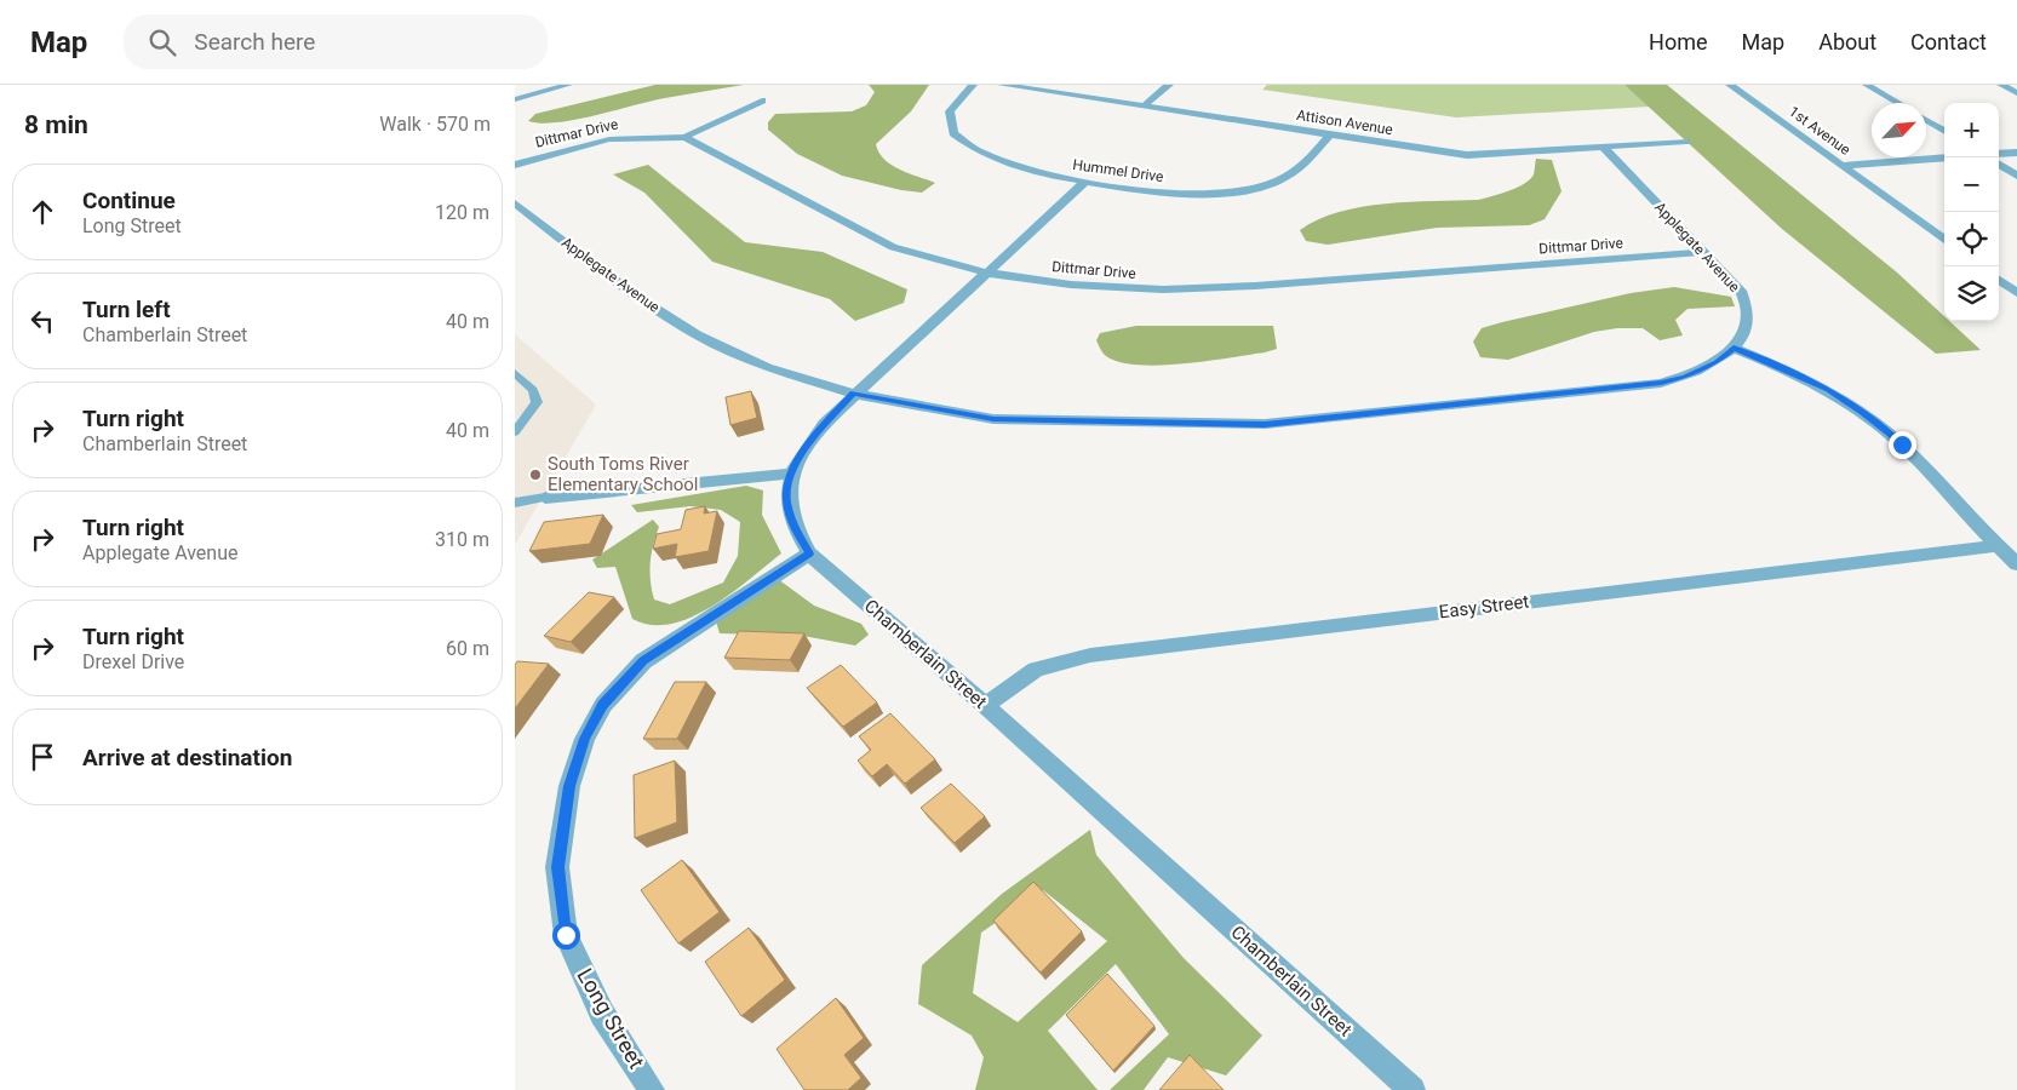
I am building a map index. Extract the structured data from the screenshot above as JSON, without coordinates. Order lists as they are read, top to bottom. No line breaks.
{"streets":{"street":["Attison Avenue","1st Avenue","Dittmar Drive","Hummel Drive","Applegate Avenue","Easy Street","Chamberlain Street","Long Street"]},"crossings":[["Attison Avenue","Hummel Drive"],["Attison Avenue","Applegate Avenue"],["Dittmar Drive","Applegate Avenue"],["Dittmar Drive","Chamberlain Street"],["Hummel Drive","Chamberlain Street"],["Applegate Avenue","Chamberlain Street"],["Easy Street","Chamberlain Street"],["Chamberlain Street","Long Street"]],"places":["South Toms River Elementary School"],"north":"top right","page":{"header":"Map","search":"Search here","nav":["Home","Map","About","Contact"],"heading":["8 min","Walk · 570 m"],"map_buttons":["+","−"],"list":[["Continue","Long Street","120 m"],["Turn left","Chamberlain Street","40 m"],["Turn right","Chamberlain Street","40 m"],["Turn right","Applegate Avenue","310 m"],["Turn right","Drexel Drive","60 m"],"Arrive at destination"]}}
